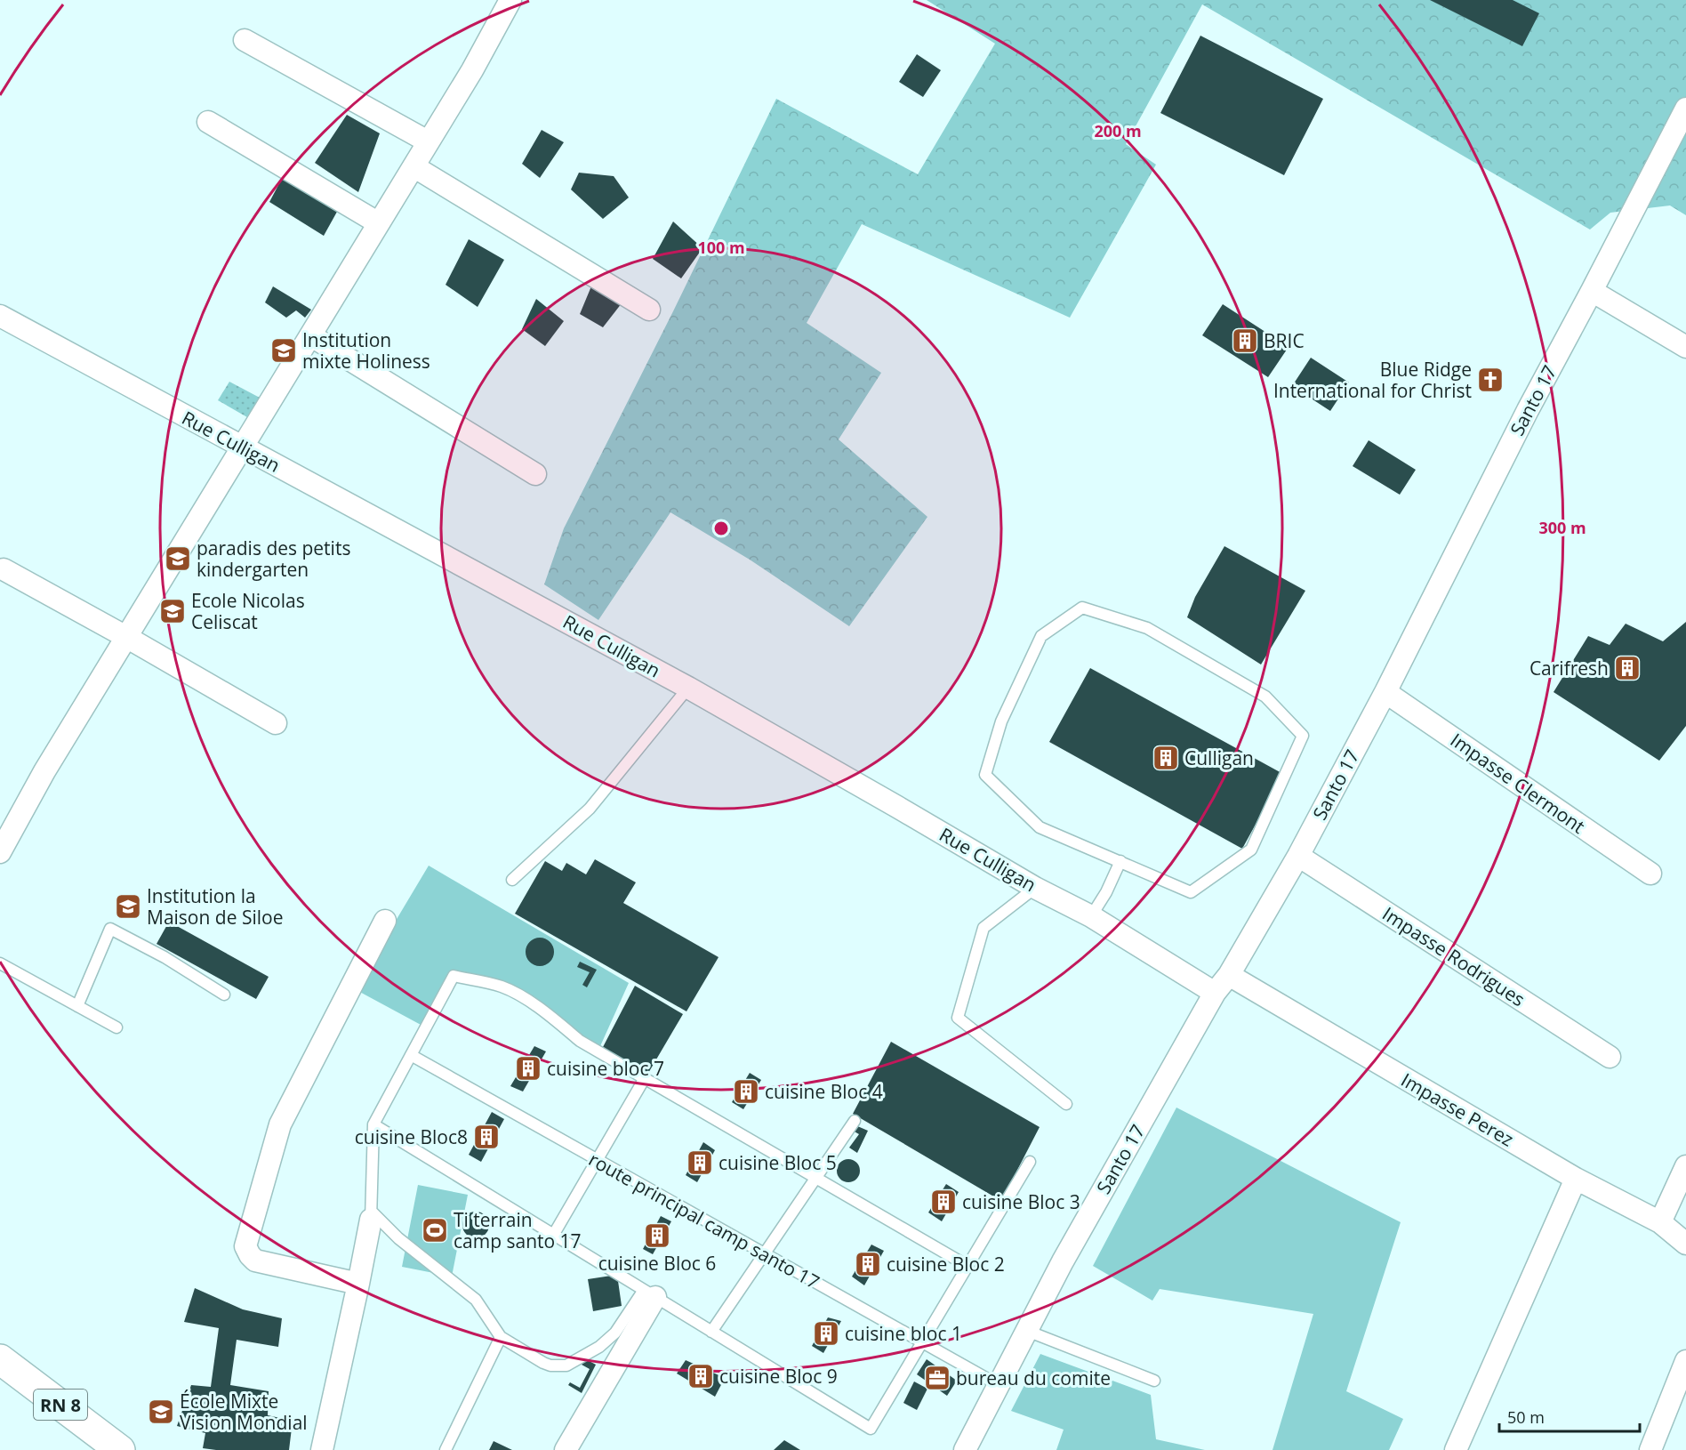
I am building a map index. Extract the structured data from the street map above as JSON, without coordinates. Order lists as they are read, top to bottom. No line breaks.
{"streets":{"main road":["RN 8"],"street":["Santo 17","Rue Culligan","Impasse Clermont","Impasse Rodrigues","Impasse Perez"],"lane":["route principal camp santo 17"]},"crossings":[["Santo 17","Rue Culligan"],["Santo 17","Impasse Clermont"],["Santo 17","Impasse Rodrigues"],["Santo 17","Impasse Perez"],["Santo 17","route principal camp santo 17"]],"places":{"building":["BRIC","Carifresh","Culligan","cuisine bloc 7","cuisine Bloc 4","cuisine Bloc8","cuisine Bloc 5","cuisine Bloc 3","cuisine Bloc 6","cuisine Bloc 2","cuisine bloc 1","cuisine Bloc 9"],"school or university":["Institution mixte Holiness","paradis des petits kindergarten","Ecole Nicolas Celiscat","Institution la Maison de Siloe","École Mixte Vision Mondial"],"church":["Blue Ridge International for Christ"],"sports":["Ti terrain camp santo 17"],"office":["bureau du comite"]},"scale_bar":"50 m","rings":["200 m","100 m","300 m"]}
